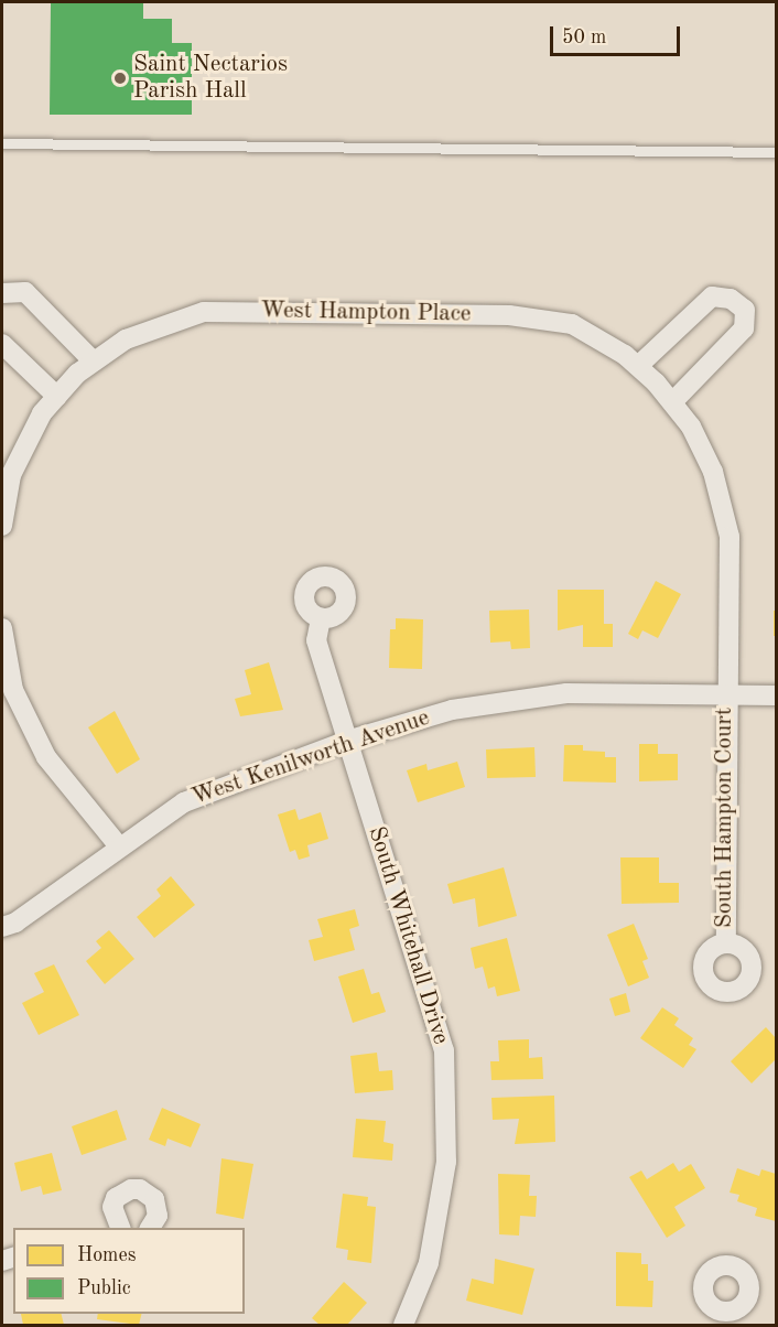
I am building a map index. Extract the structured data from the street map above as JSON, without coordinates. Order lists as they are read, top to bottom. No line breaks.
{"streets":{"street":["West Hampton Place","West Kenilworth Avenue","South Hampton Court","South Whitehall Drive"]},"crossings":[["West Hampton Place","West Kenilworth Avenue"],["West Hampton Place","South Hampton Court"],["West Kenilworth Avenue","South Hampton Court"],["West Kenilworth Avenue","South Whitehall Drive"]],"places":["Saint Nectarios Parish Hall"],"legend":["Homes","Public"],"scale_bar":"50 m"}
